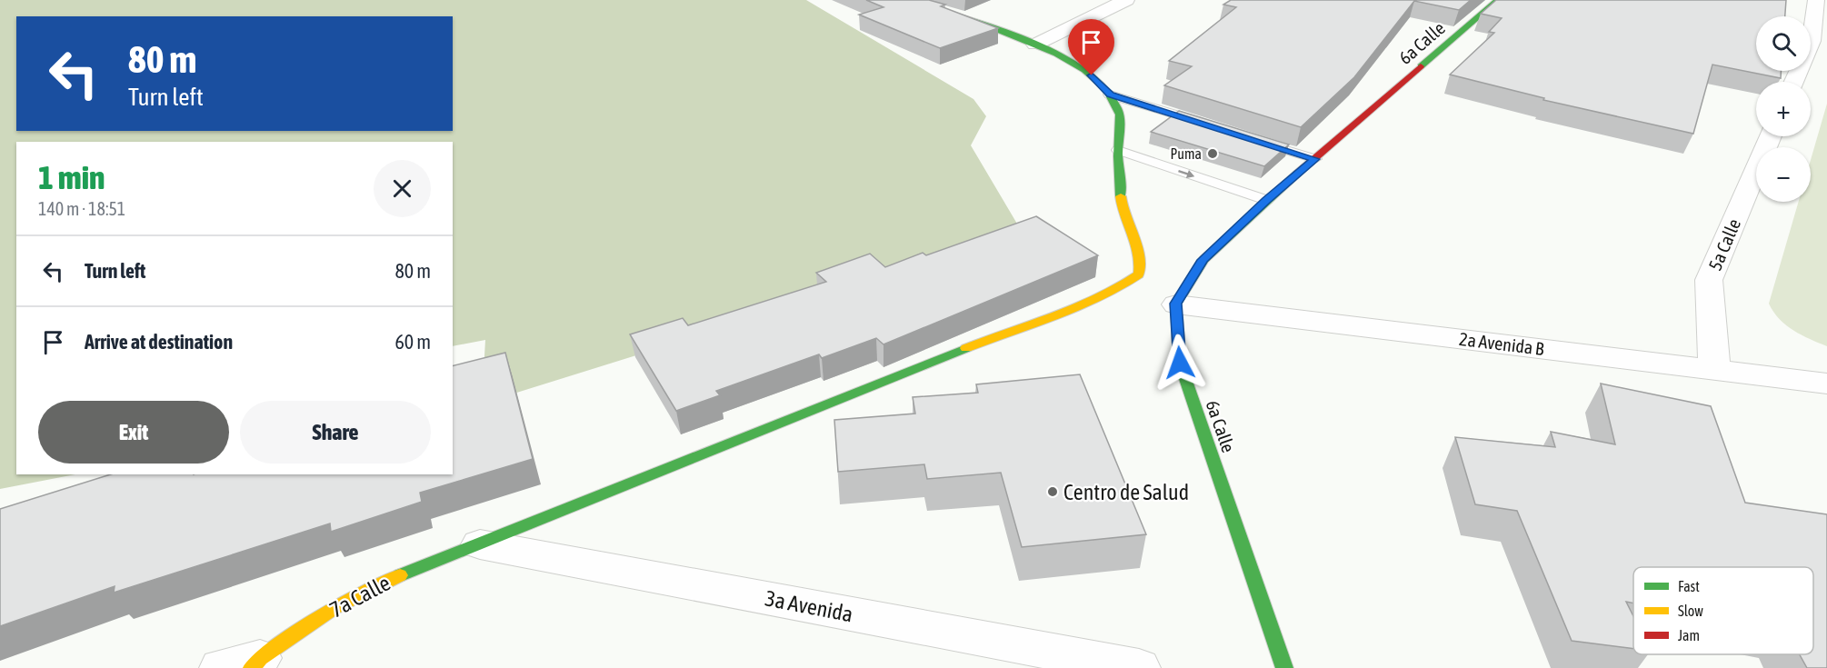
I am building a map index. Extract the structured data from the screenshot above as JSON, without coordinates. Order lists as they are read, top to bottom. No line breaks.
{"streets":{"street":["6a Calle","5a Calle","2a Avenida B","7a Calle","3a Avenida"]},"crossings":[["6a Calle","2a Avenida B"],["5a Calle","2a Avenida B"],["7a Calle","3a Avenida"]],"places":["Puma","Centro de Salud"],"legend":["Fast","Slow","Jam"],"page":{"map_buttons":["+","−"],"turn":["80 m","Turn left"],"heading":["1 min","140 m · 18:51"],"list":[{"name":"Turn left","value":"80 m"},{"name":"Arrive at destination","value":"60 m"}],"buttons":["Exit","Share"]}}
